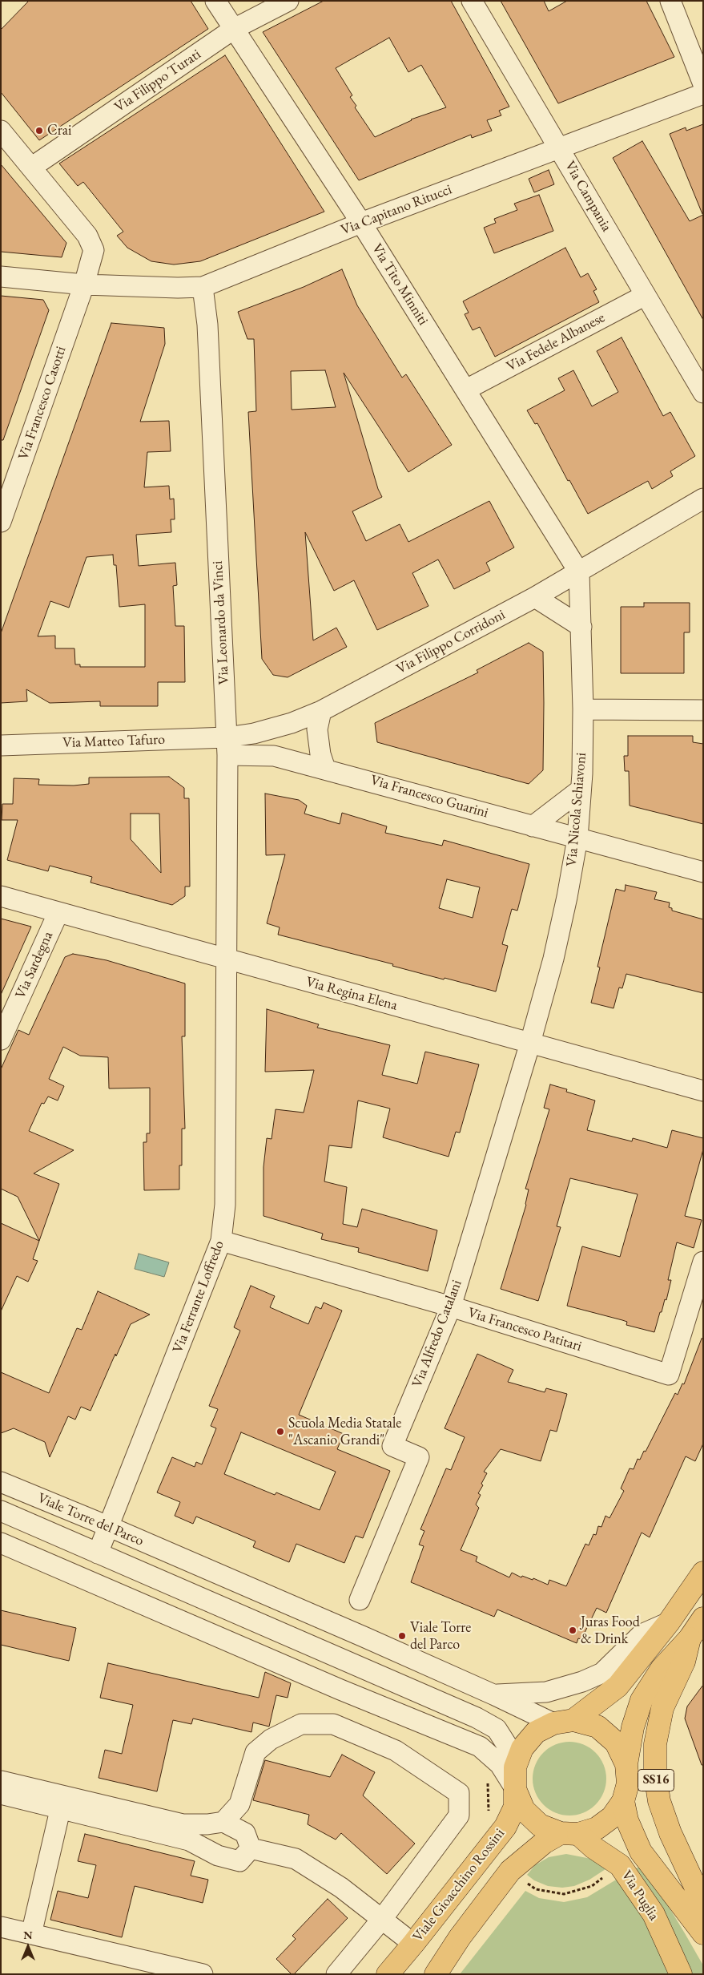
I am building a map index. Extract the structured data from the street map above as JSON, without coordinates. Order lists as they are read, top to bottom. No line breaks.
{"streets":{"main road":["SS16","Viale Gioacchino Rossini","Via Puglia"],"street":["Via Filippo Turati","Via Campania","Via Capitano Ritucci","Via Tito Minniti","Via Fedele Albanese","Via Francesco Casotti","Via Leonardo da Vinci","Via Filippo Corridoni","Via Matteo Tafuro","Via Francesco Guarini","Via Nicola Schiavoni","Via Sardegna","Via Regina Elena","Via Ferrante Loffredo","Via Francesco Patitari","Via Alfredo Catalani","Viale Torre del Parco"]},"crossings":[["Via Filippo Turati","Via Tito Minniti"],["Via Filippo Turati","Via Francesco Casotti"],["Via Campania","Via Capitano Ritucci"],["Via Campania","Via Fedele Albanese"],["Via Capitano Ritucci","Via Tito Minniti"],["Via Capitano Ritucci","Via Francesco Casotti"],["Via Capitano Ritucci","Via Leonardo da Vinci"],["Via Tito Minniti","Via Fedele Albanese"],["Via Tito Minniti","Via Filippo Corridoni"],["Via Tito Minniti","Via Nicola Schiavoni"],["Via Leonardo da Vinci","Via Filippo Corridoni"],["Via Leonardo da Vinci","Via Matteo Tafuro"],["Via Leonardo da Vinci","Via Francesco Guarini"],["Via Leonardo da Vinci","Via Regina Elena"],["Via Leonardo da Vinci","Via Ferrante Loffredo"],["Via Filippo Corridoni","Via Matteo Tafuro"],["Via Filippo Corridoni","Via Francesco Guarini"],["Via Filippo Corridoni","Via Nicola Schiavoni"],["Via Matteo Tafuro","Via Francesco Guarini"],["Via Francesco Guarini","Via Nicola Schiavoni"],["Via Nicola Schiavoni","Via Regina Elena"],["Via Nicola Schiavoni","Via Alfredo Catalani"],["Via Sardegna","Via Regina Elena"],["Via Regina Elena","Via Ferrante Loffredo"],["Via Regina Elena","Via Alfredo Catalani"],["Via Ferrante Loffredo","Via Francesco Patitari"],["Via Ferrante Loffredo","Viale Torre del Parco"],["Via Francesco Patitari","Via Alfredo Catalani"],["Viale Torre del Parco","Viale Gioacchino Rossini"],["Viale Torre del Parco","Via Puglia"],["Viale Gioacchino Rossini","Via Puglia"]],"places":["Crai","Scuola Media Statale \"Ascanio Grandi\"","Juras Food & Drink","Viale Torre del Parco"],"north":"top"}
